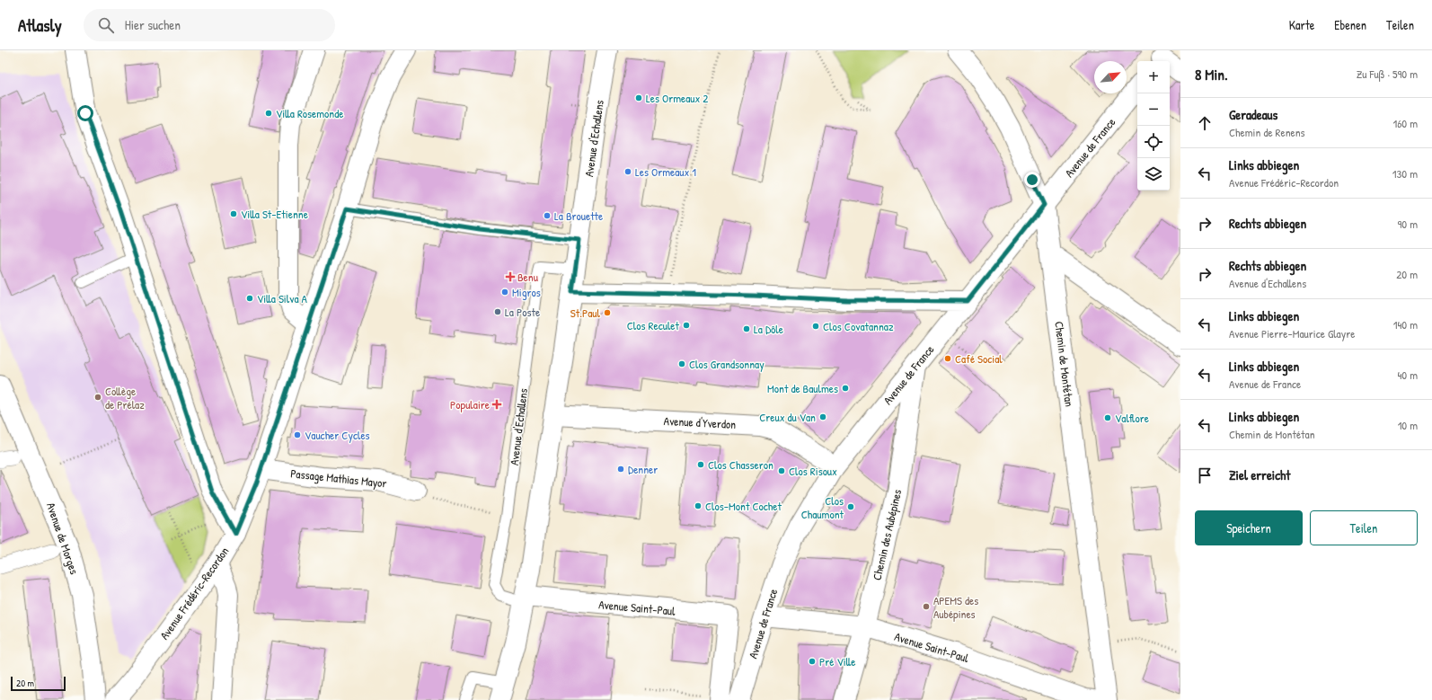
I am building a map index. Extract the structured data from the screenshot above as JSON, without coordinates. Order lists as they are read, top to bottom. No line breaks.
{"streets":{"street":["Avenue d'Echallens","Avenue de France","Chemin de Montétan","Avenue d'Yverdon","Passage Mathias Mayor","Chemin des Aubépines","Avenue de Morges","Avenue Frédéric-Recordon","Avenue Saint-Paul"]},"crossings":[["Avenue d'Echallens","Avenue d'Yverdon"],["Avenue d'Echallens","Avenue Saint-Paul"],["Avenue de France","Chemin de Montétan"],["Avenue de France","Avenue d'Yverdon"],["Avenue de France","Chemin des Aubépines"],["Avenue de France","Avenue Saint-Paul"],["Passage Mathias Mayor","Avenue Frédéric-Recordon"],["Chemin des Aubépines","Avenue Saint-Paul"]],"places":{"other":["Les Ormeaux 2","Villa Rosemonde","Les Ormeaux 1","Villa St-Etienne","La Brouette","Migros","Villa Silva A","La Poste","St.Paul","Clos Reculet","Clos Covatannaz","La Dôle","Café Social","Clos Grandsonnay","Mont de Baulmes","Collège de Prélaz","Creux du Van","Valflore","Vaucher Cycles","Clos Chasseron","Denner","Clos Risoux","Clos-Mont Cochet","Clos Chaumont","APEMS des Aubépines","Pré Ville"],"health":["Benu","Populaire"]},"scale_bar":"20 m","north":"top right","page":{"header":"Atlasly","search":"Hier suchen","nav":["Karte","Ebenen","Teilen"],"heading":["8 Min.","Zu Fuß · 590 m"],"map_buttons":["+","−"],"list":[["Geradeaus","Chemin de Renens","160 m"],["Links abbiegen","Avenue Frédéric-Recordon","130 m"],["Rechts abbiegen","90 m"],["Rechts abbiegen","Avenue d'Echallens","20 m"],["Links abbiegen","Avenue Pierre-Maurice Glayre","140 m"],["Links abbiegen","Avenue de France","40 m"],["Links abbiegen","Chemin de Montétan","10 m"],"Ziel erreicht"],"buttons":["Speichern","Teilen"],"scale":"20 m"}}
